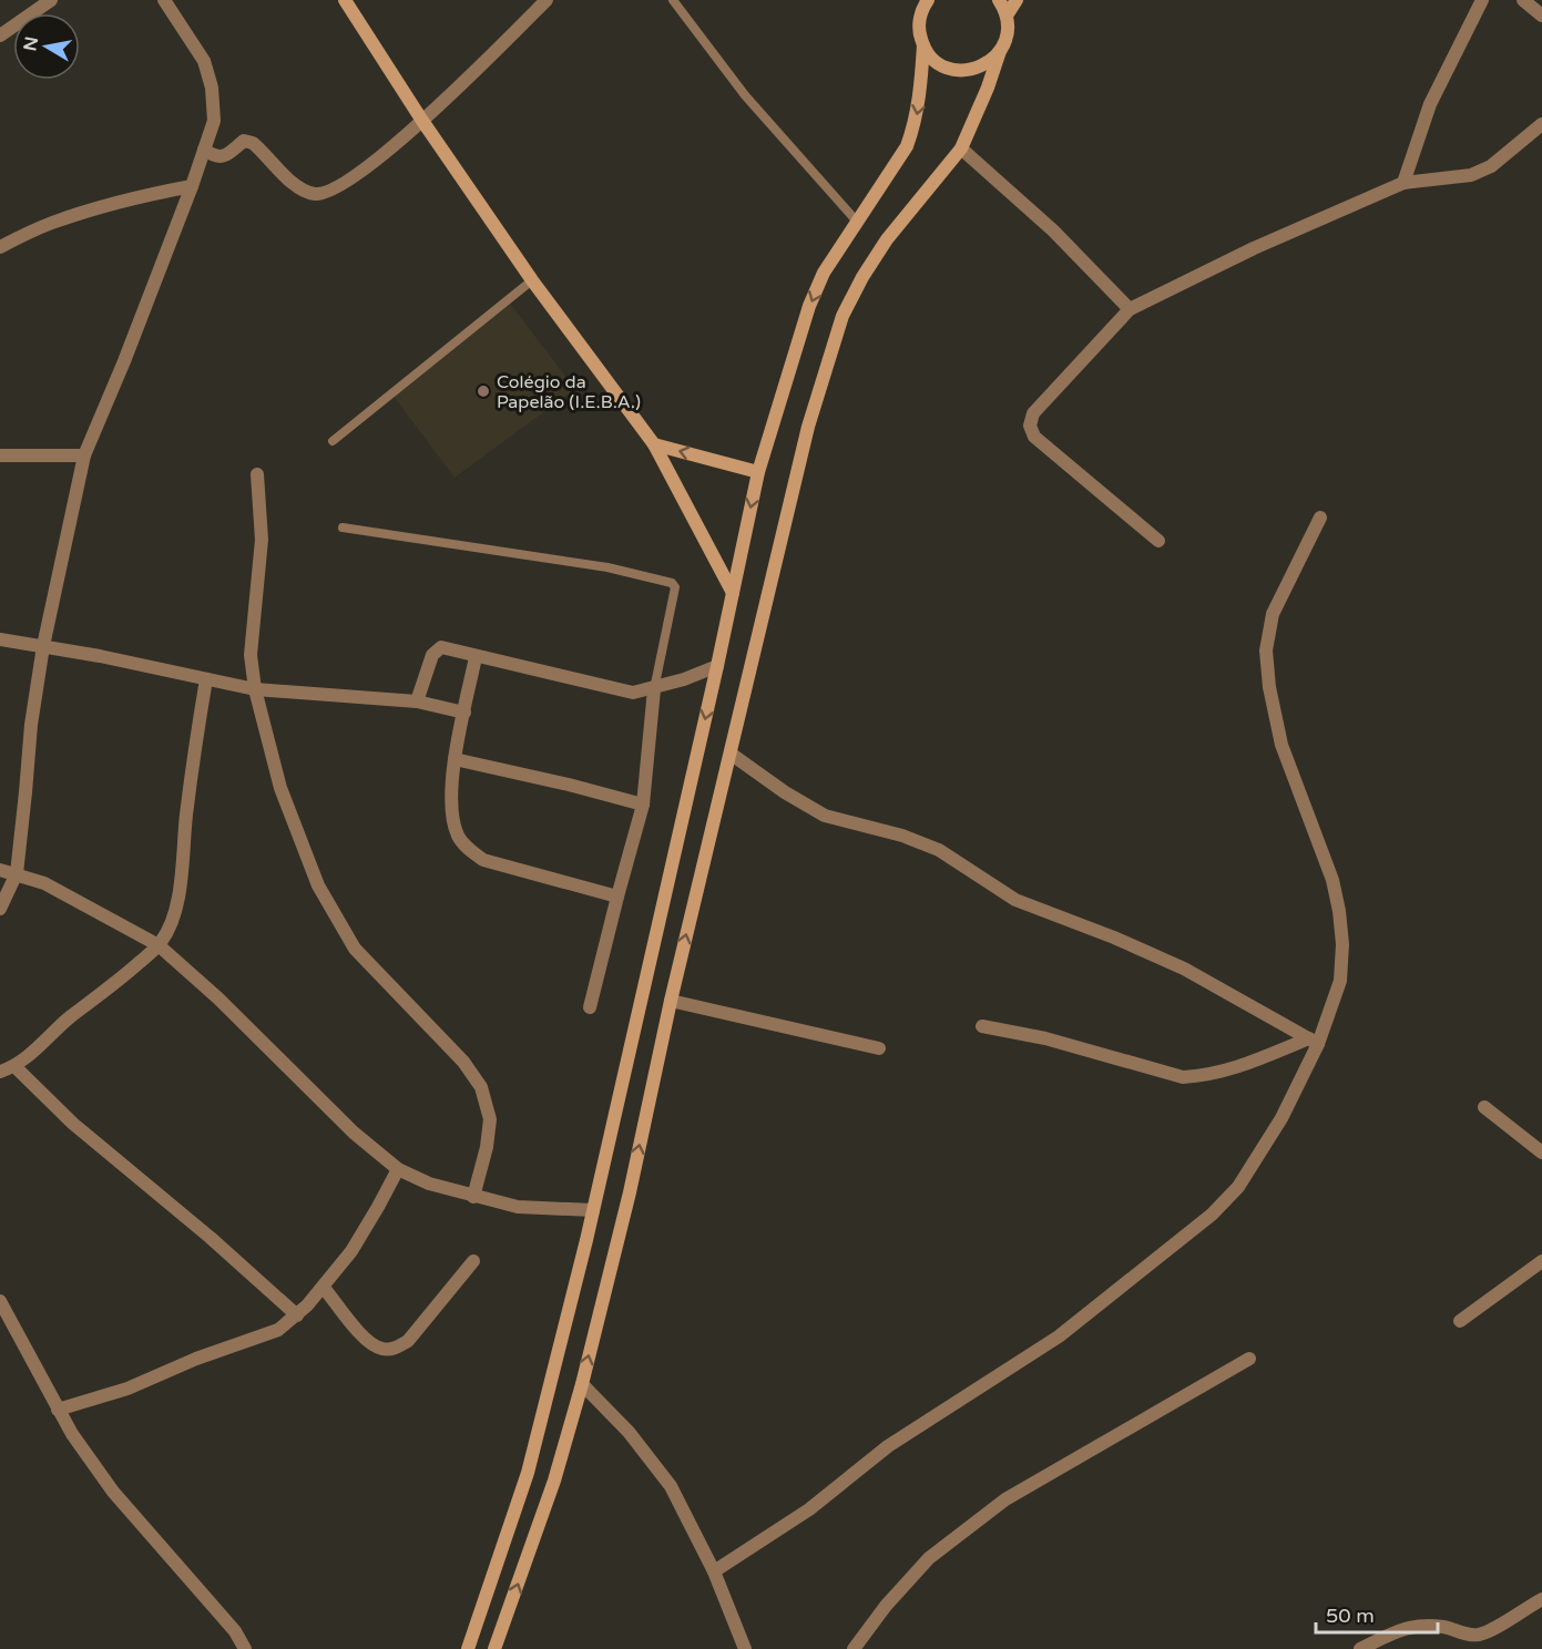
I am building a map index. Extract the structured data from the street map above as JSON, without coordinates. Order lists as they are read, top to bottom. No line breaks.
{"places":["Colégio da Papelão (I.E.B.A.)"],"scale_bar":"50 m","north":"left"}
